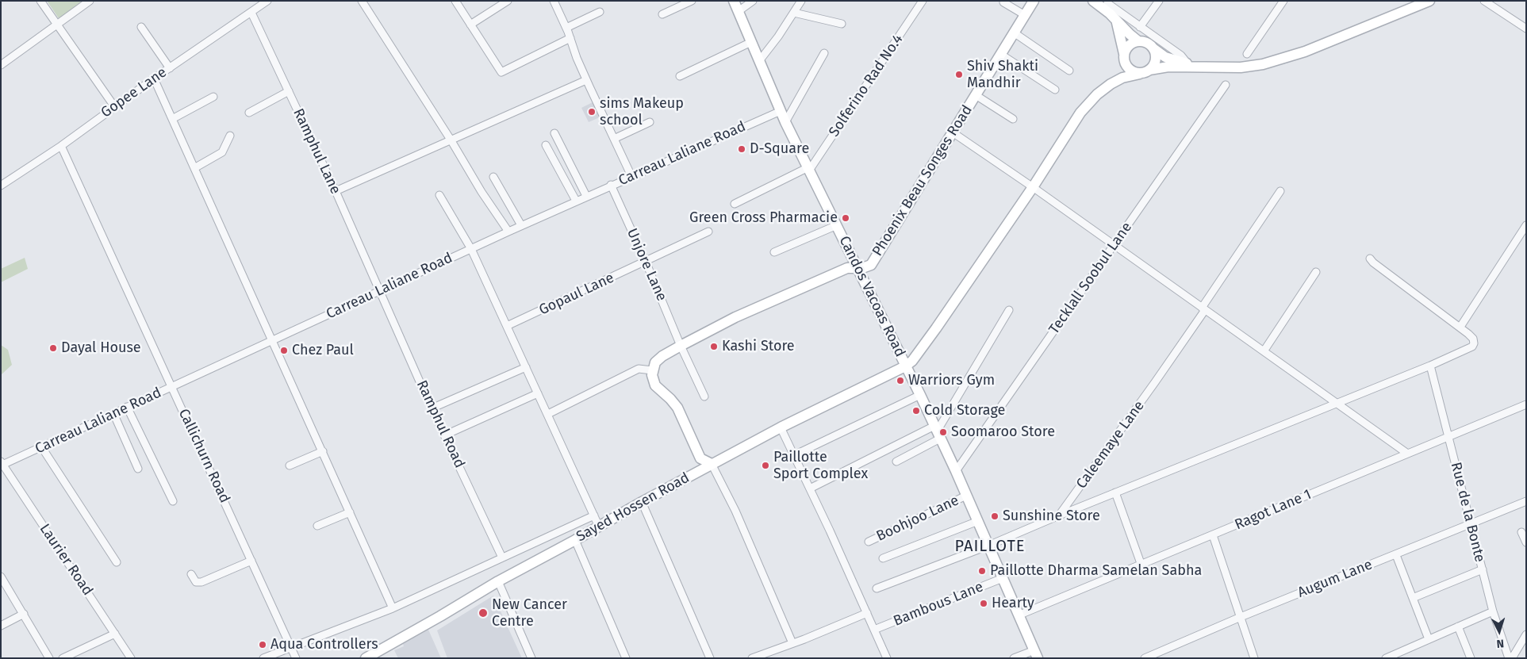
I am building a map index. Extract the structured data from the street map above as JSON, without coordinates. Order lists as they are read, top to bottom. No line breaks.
{"streets":{"main road":["Phoenix Beau Songes Road","Candos Vacoas Road","Sayed Hossen Road"],"street":["Solferino Rad No.4","Gopee Lane","Ramphul Lane","Carreau Laliane Road","Unjore Lane","Tecklall Soobul Lane","Gopaul Lane","Ramphul Road","Caleemaye Lane","Callichurn Road","Ragot Lane 1","Rue de la Bonte","Boohjoo Lane","Laurier Road","Augum Lane","Bambous Lane"]},"crossings":[["Solferino Rad No.4","Candos Vacoas Road"],["Gopee Lane","Ramphul Lane"],["Gopee Lane","Callichurn Road"],["Ramphul Lane","Carreau Laliane Road"],["Ramphul Lane","Ramphul Road"],["Carreau Laliane Road","Unjore Lane"],["Carreau Laliane Road","Candos Vacoas Road"],["Carreau Laliane Road","Ramphul Road"],["Carreau Laliane Road","Callichurn Road"],["Carreau Laliane Road","Laurier Road"],["Phoenix Beau Songes Road","Unjore Lane"],["Phoenix Beau Songes Road","Candos Vacoas Road"],["Unjore Lane","Gopaul Lane"],["Tecklall Soobul Lane","Candos Vacoas Road"],["Candos Vacoas Road","Sayed Hossen Road"],["Candos Vacoas Road","Ragot Lane 1"],["Candos Vacoas Road","Boohjoo Lane"],["Candos Vacoas Road","Bambous Lane"],["Ragot Lane 1","Rue de la Bonte"],["Rue de la Bonte","Augum Lane"]],"districts":["PAILLOTE"],"places":["Shiv Shakti Mandhir","sims Makeup school","D-Square","Green Cross Pharmacie","Kashi Store","Dayal House","Chez Paul","Warriors Gym","Cold Storage","Soomaroo Store","Paillotte Sport Complex","Sunshine Store","Paillotte Dharma Samelan Sabha","Hearty","New Cancer Centre","Aqua Controllers"],"north":"bottom"}
